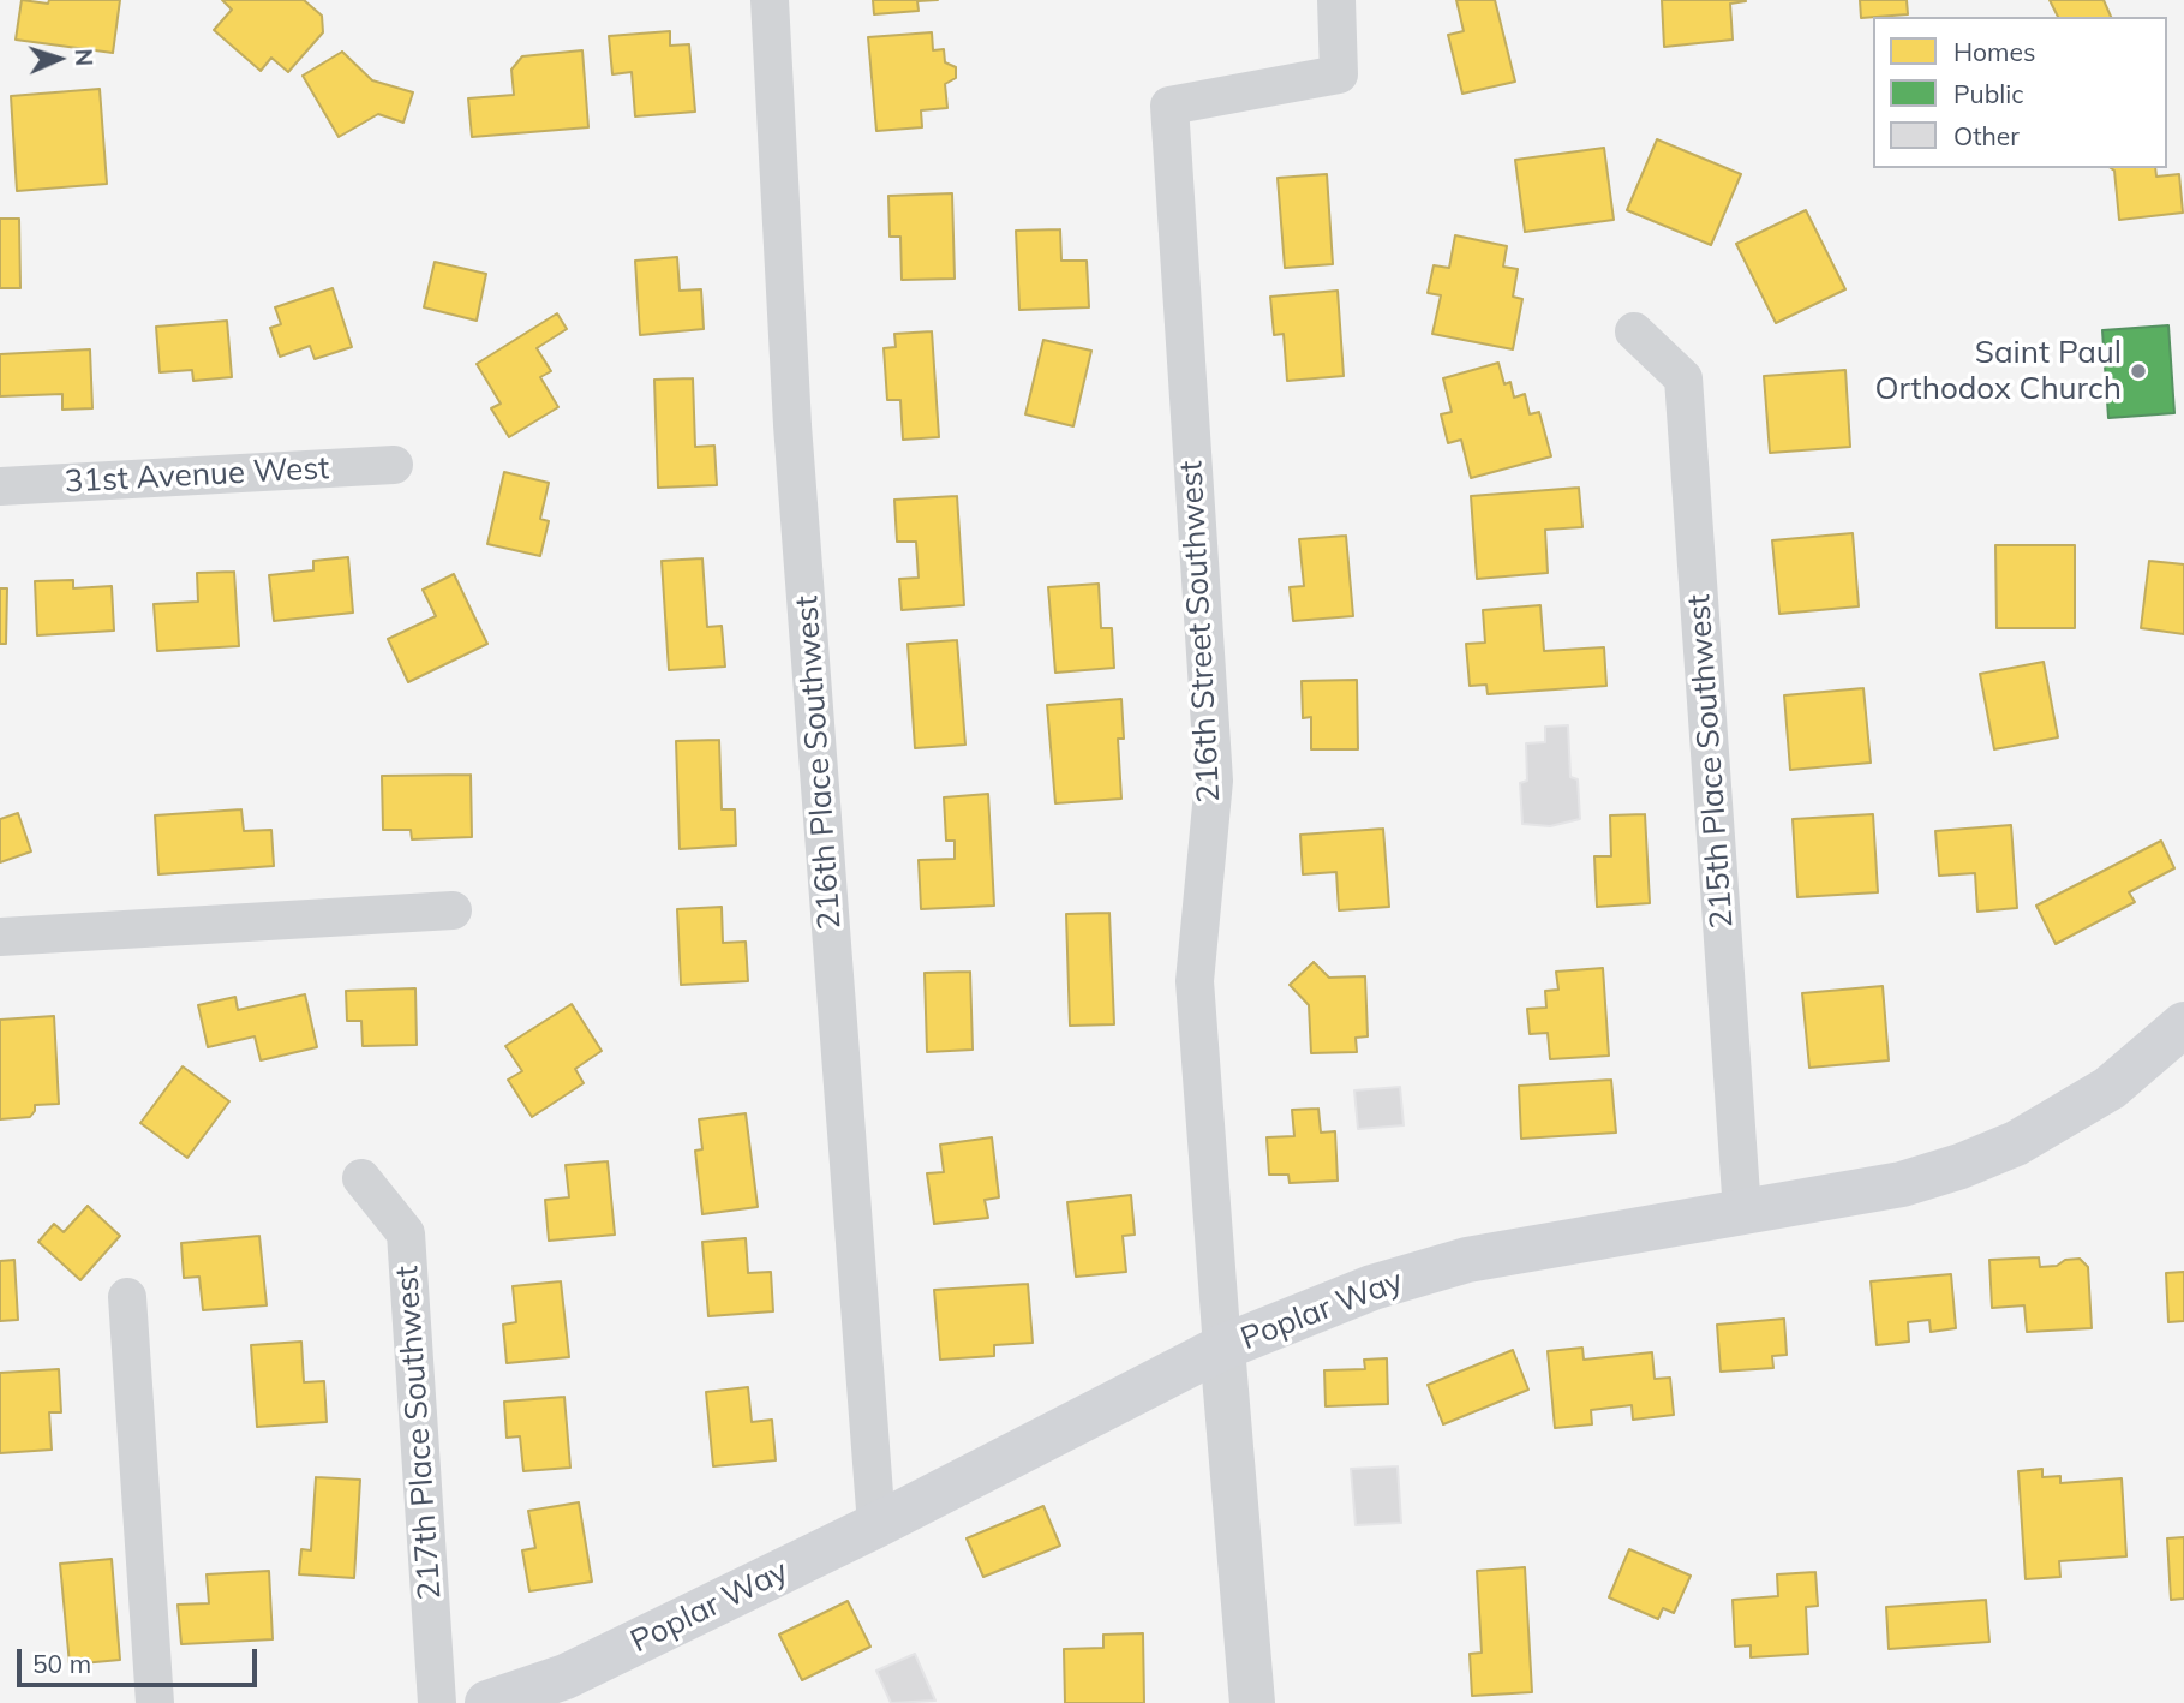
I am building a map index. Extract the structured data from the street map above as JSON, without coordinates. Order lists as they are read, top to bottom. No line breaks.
{"streets":{"main road":["Poplar Way"],"street":["31st Avenue West","216th Street Southwest","215th Place Southwest","216th Place Southwest","217th Place Southwest"]},"crossings":[["216th Street Southwest","Poplar Way"],["215th Place Southwest","Poplar Way"],["216th Place Southwest","Poplar Way"]],"places":["Saint Paul Orthodox Church"],"legend":["Homes","Public","Other"],"scale_bar":"50 m","north":"right"}
